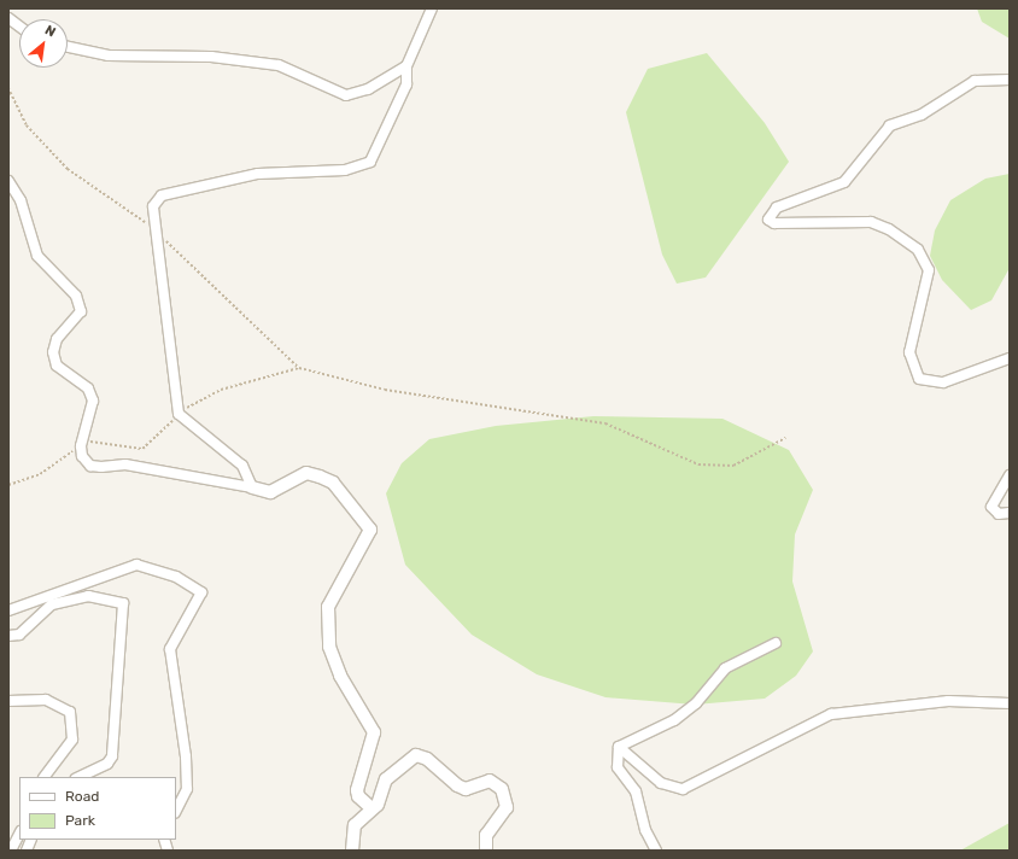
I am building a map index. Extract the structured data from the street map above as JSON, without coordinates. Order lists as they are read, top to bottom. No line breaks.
{"legend":["Road","Park"],"north":"top right"}
